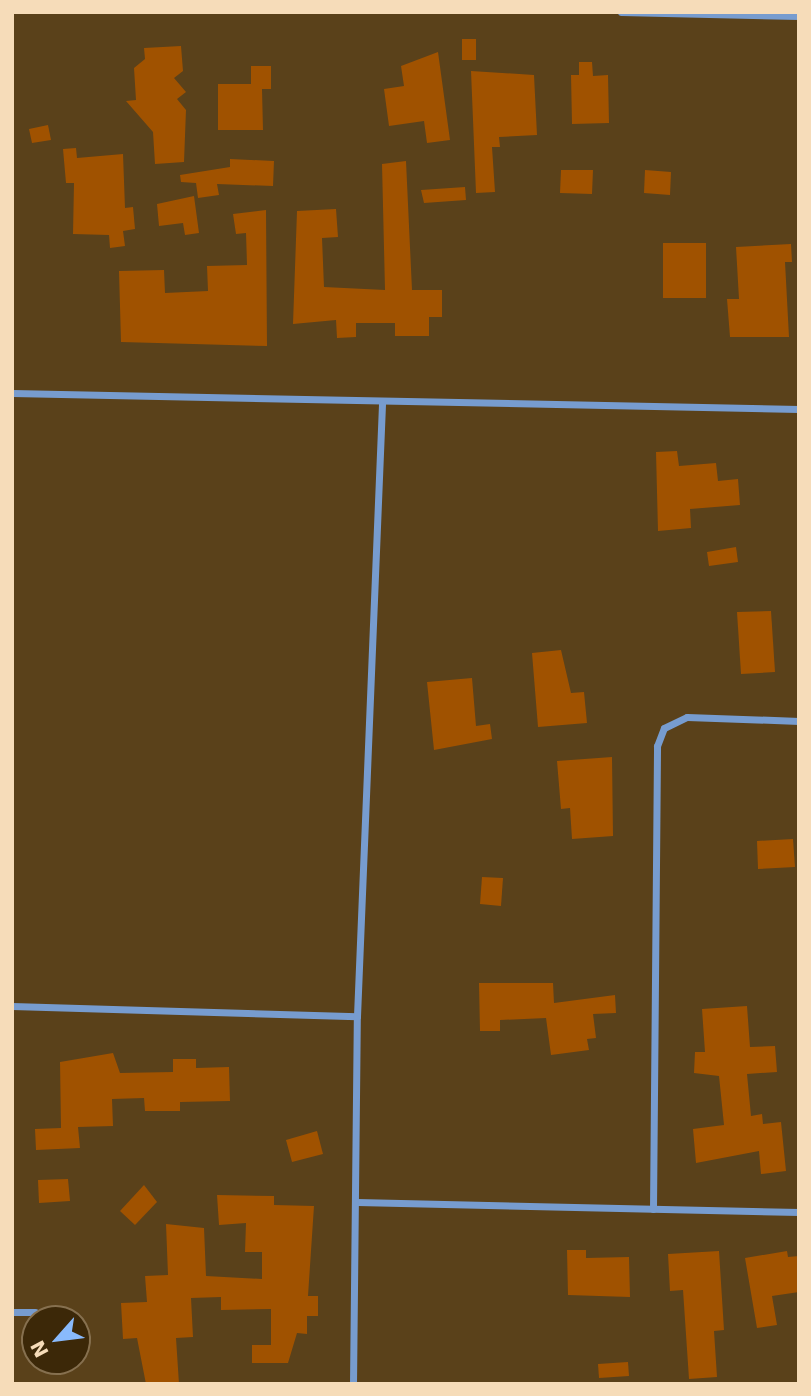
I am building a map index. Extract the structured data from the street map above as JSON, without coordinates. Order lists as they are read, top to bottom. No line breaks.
{"north":"bottom left"}
